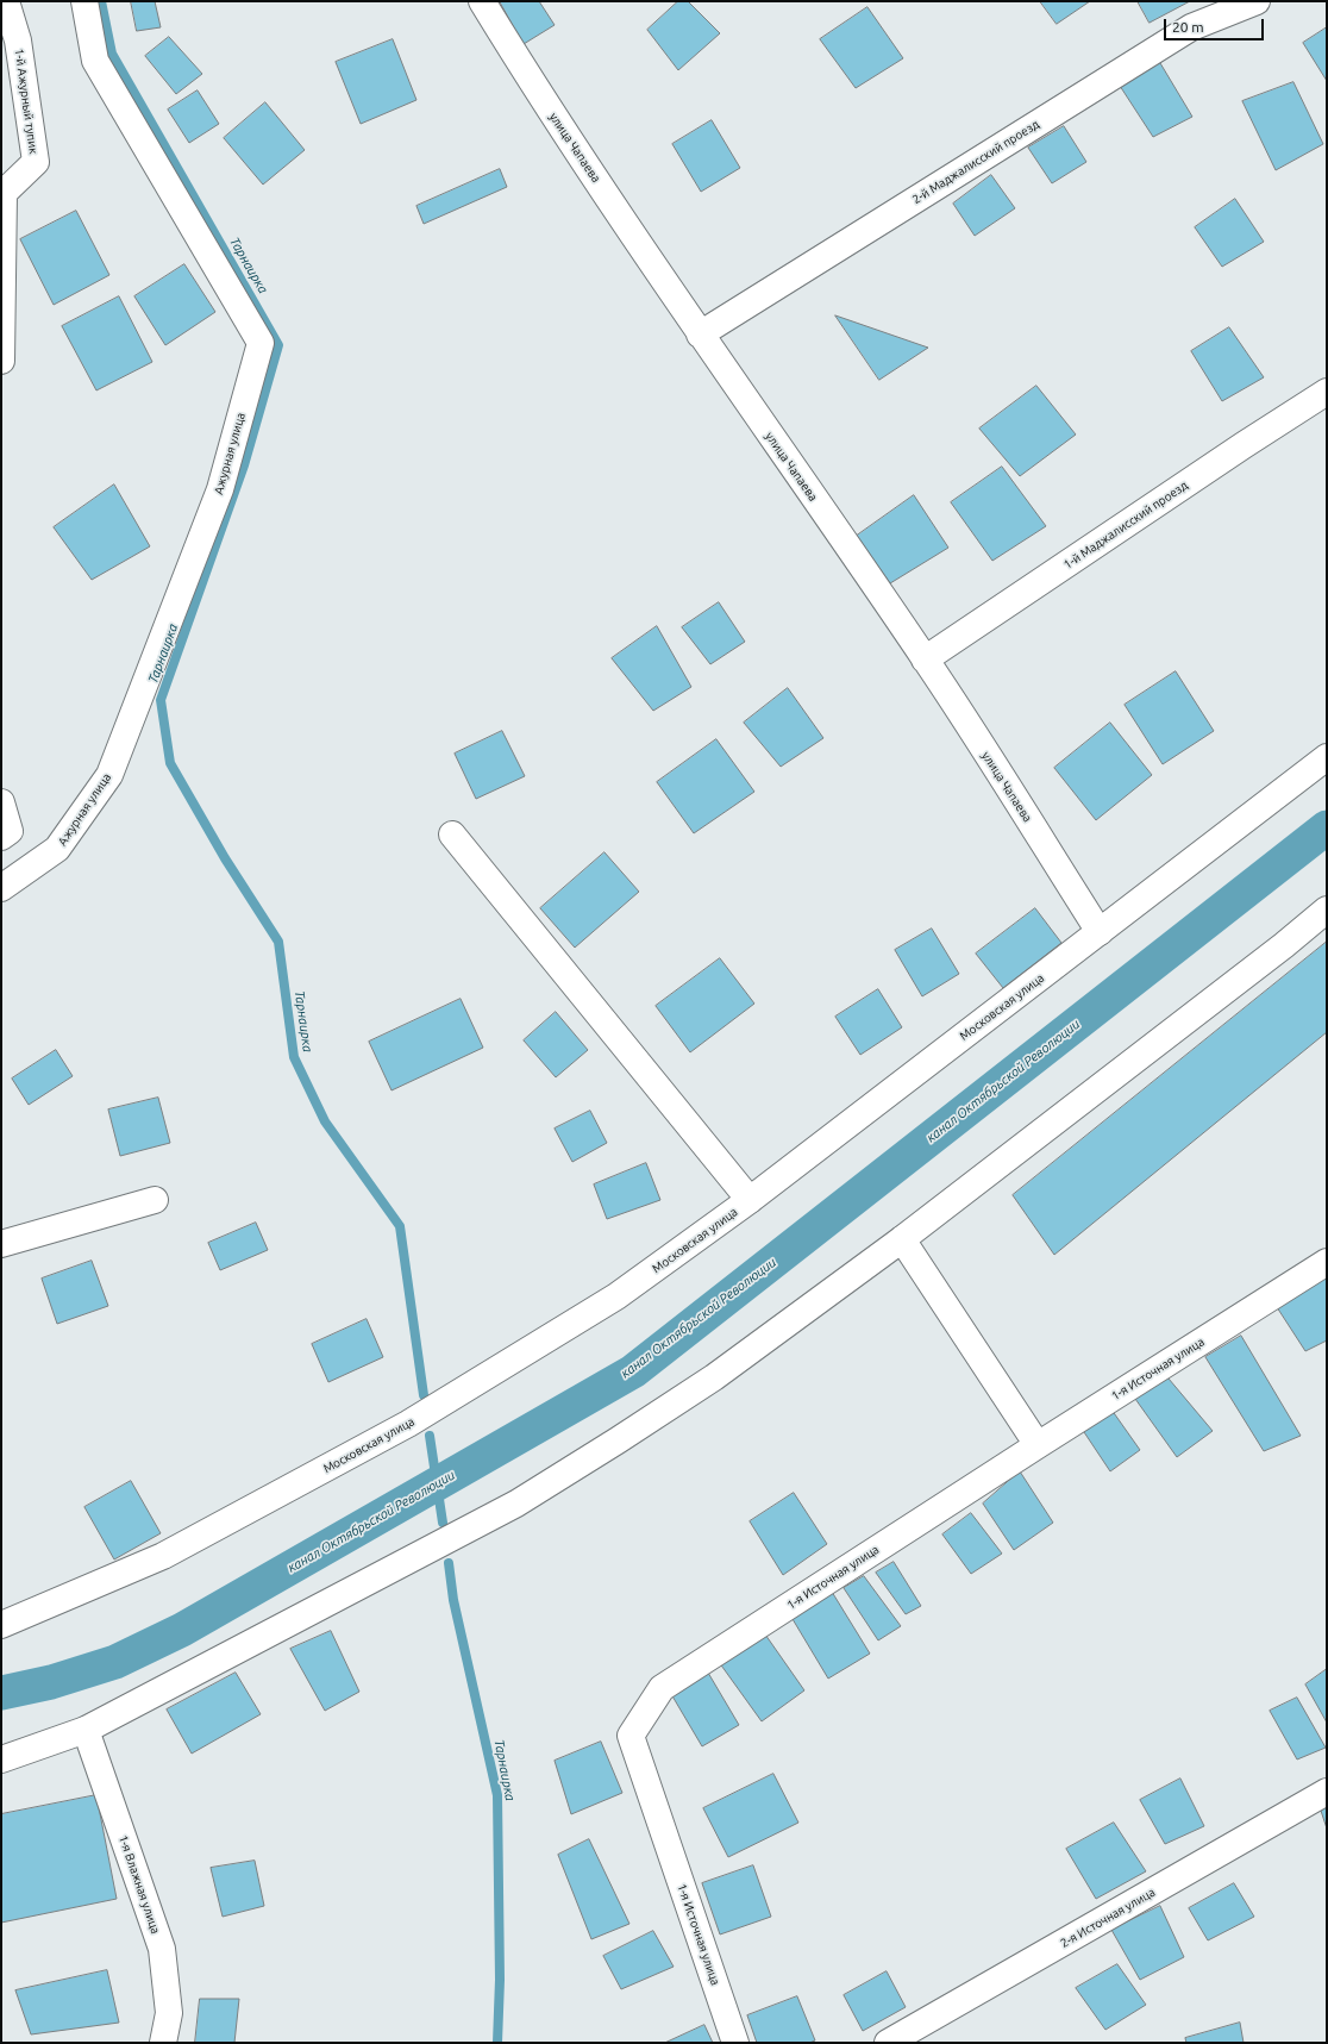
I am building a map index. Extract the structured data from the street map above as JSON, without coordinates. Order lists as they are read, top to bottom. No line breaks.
{"streets":{"street":["1-й Ажурный тупик","улица Чапаева","2-й Маджалисский проезд","Ажурная улица","1-й Маджалисский проезд","Московская улица","1-я Источная улица","1-я Влажная улица","2-я Источная улица"]},"crossings":[["улица Чапаева","2-й Маджалисский проезд"],["улица Чапаева","1-й Маджалисский проезд"],["улица Чапаева","Московская улица"]],"water":["Тарнаирка","канал Октябрьской Революции"],"scale_bar":"20 m"}
